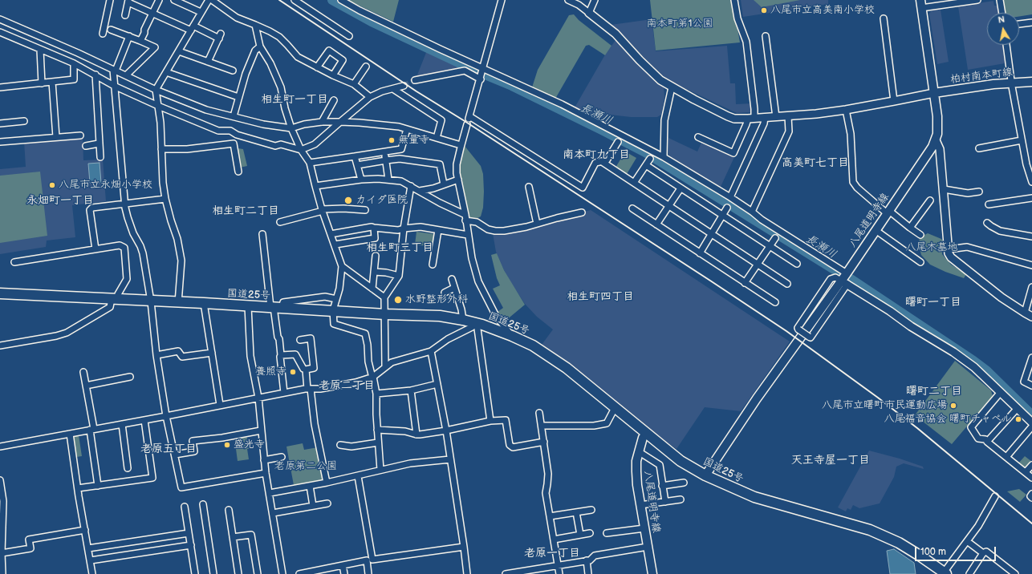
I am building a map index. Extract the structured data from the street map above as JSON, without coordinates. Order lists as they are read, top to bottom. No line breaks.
{"streets":{"highway":["国道25号"],"main road":["柏村南本町線","八尾道明寺線"]},"crossings":[["柏村南本町線","八尾道明寺線"],["八尾道明寺線","国道25号"]],"districts":["相生町一丁目","南本町九丁目","高美町七丁目","永畑町一丁目","相生町二丁目","相生町三丁目","相生町四丁目","曙町一丁目","老原二丁目","曙町二丁目","老原五丁目","天王寺屋一丁目","老原一丁目"],"water":["長瀬川"],"parks":["南本町第1公園","八尾木墓地","老原第二公園"],"places":["八尾市立高美南小学校","無量寺","八尾市立永畑小学校","カイダ医院","水野整形外科","養照寺","八尾市立曙町市民運動広場","八尾福音協会 曙町チャペル","盛光寺"],"scale_bar":"100 m","north":"top"}
